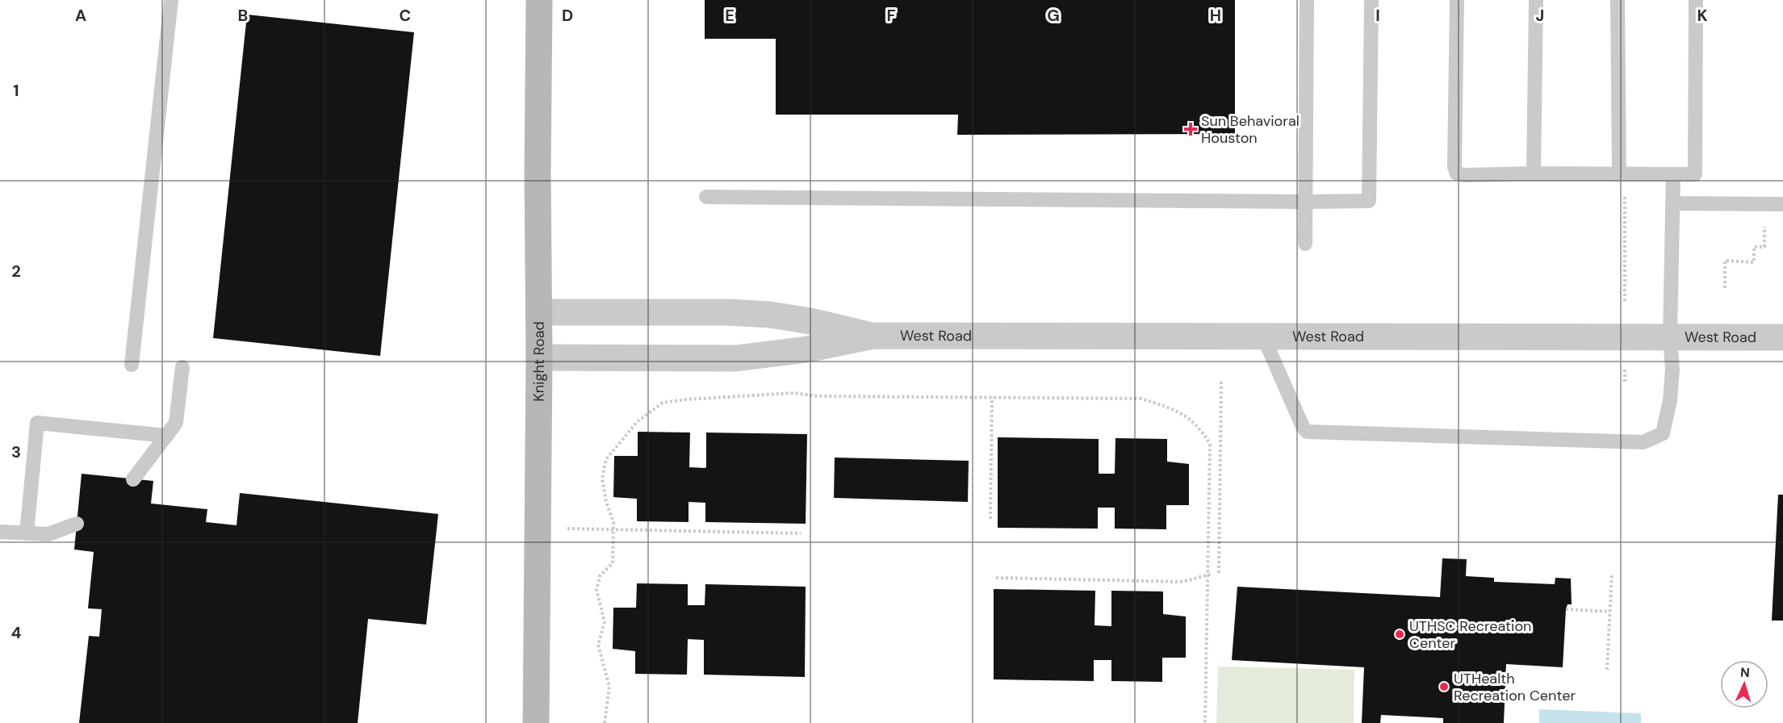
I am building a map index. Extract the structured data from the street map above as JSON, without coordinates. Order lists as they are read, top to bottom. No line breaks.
{"streets":{"street":["West Road","Knight Road"]},"crossings":[["West Road","Knight Road"]],"places":{"health":["Sun Behavioral Houston"],"other":["UTHSC Recreation Center","UTHealth Recreation Center"]},"north":"top","grid":{"columns":["A","B","C","D","E","F","G","H","I","J","K"],"rows":["1","2","3","4"]}}
